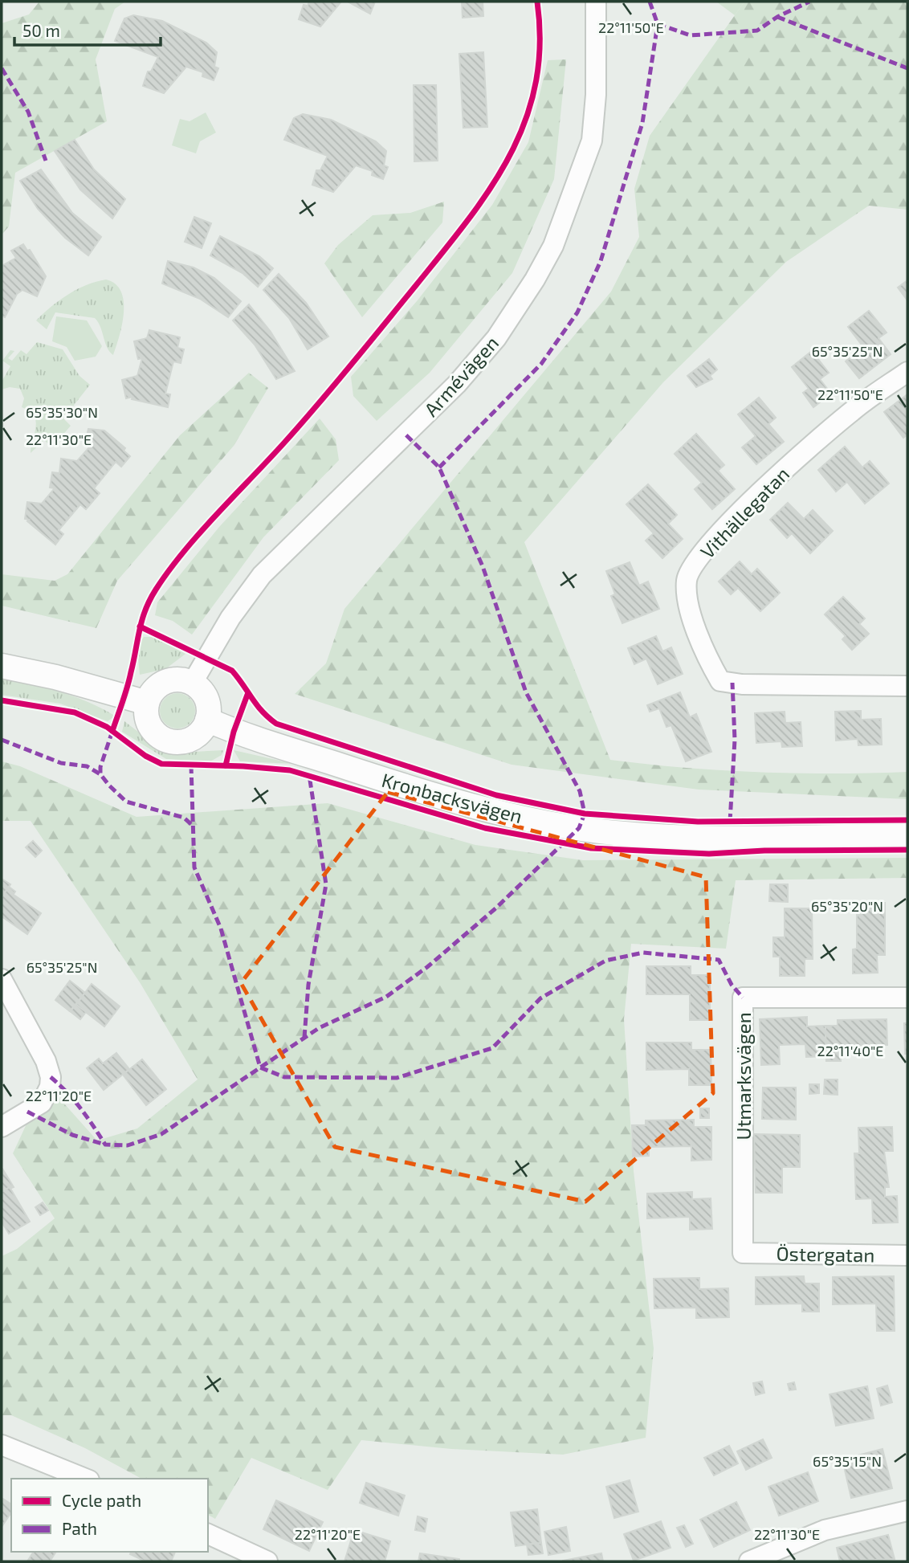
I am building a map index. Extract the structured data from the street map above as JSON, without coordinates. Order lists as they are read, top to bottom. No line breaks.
{"streets":{"street":["Armévägen","Vithällegatan","Kronbacksvägen","Utmarksvägen","Östergatan"]},"crossings":[["Armévägen","Kronbacksvägen"],["Utmarksvägen","Östergatan"]],"legend":["Cycle path","Path"],"scale_bar":"50 m","coordinates":["22°11'50\"E","65°35'25\"N","65°35'30\"N","22°11'30\"E","65°35'20\"N","22°11'40\"E","22°11'20\"E","65°35'15\"N"]}
